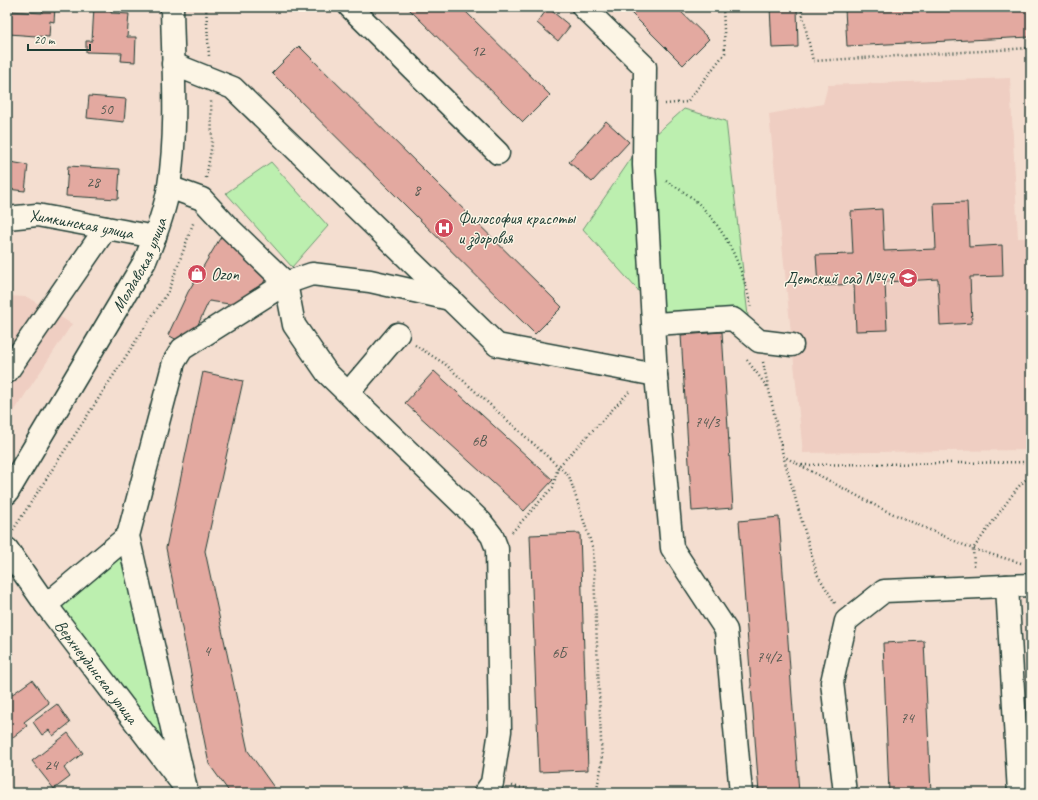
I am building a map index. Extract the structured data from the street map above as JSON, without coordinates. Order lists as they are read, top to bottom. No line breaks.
{"streets":{"street":["Химкинская улица","Молдавская улица","Верхнеудинская улица"]},"crossings":[["Химкинская улица","Молдавская улица"]],"places":{"hospital":["Философия красоты и здоровья"],"shop":["Ozon"],"school or university":["Детский сад №49"]},"house_numbers":["12","50","28","8","74/3","6В","4","6Б","74/2","74","24"],"scale_bar":"20 m"}
